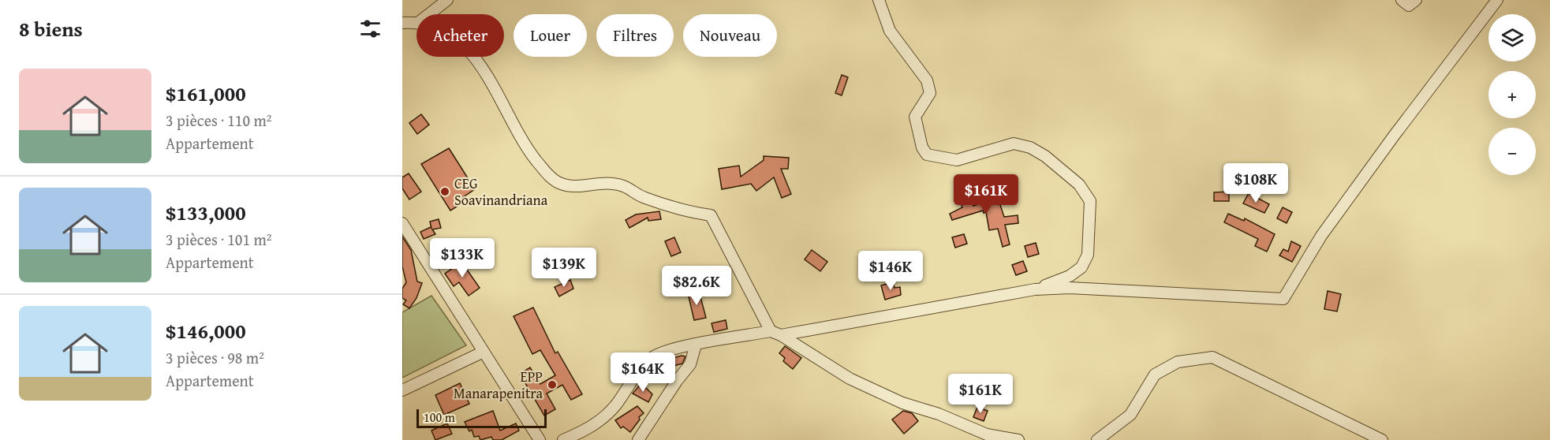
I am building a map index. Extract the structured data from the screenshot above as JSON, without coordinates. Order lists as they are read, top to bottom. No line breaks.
{"places":["CEG Soavinandriana","EPP Manarapenitra"],"scale_bar":"100 m","page":{"heading":"8 biens","map_buttons":["+","−"],"chip":["Acheter","Louer","Filtres","Nouveau"],"list":[{"name":"$161,000","note":"3 pièces · 110 m² · Appartement"},{"name":"$133,000","note":"3 pièces · 101 m² · Appartement"},{"name":"$146,000","note":"3 pièces · 98 m² · Appartement"}],"price":["$108K","$161K","$133K","$139K","$146K","$82.6K","$164K","$161K"],"scale":"100 m"}}
